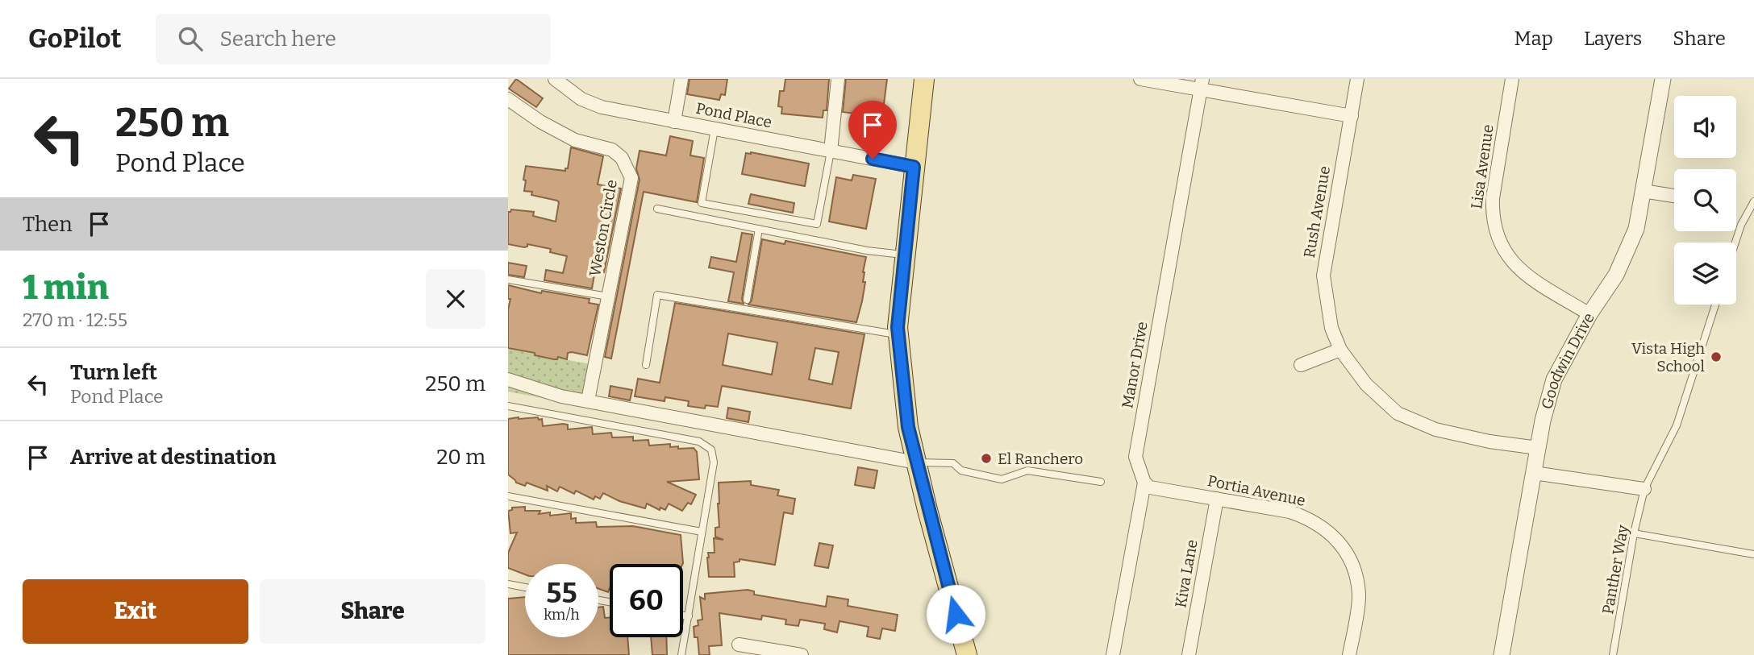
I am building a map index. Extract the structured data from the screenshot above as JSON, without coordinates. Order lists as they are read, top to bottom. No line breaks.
{"streets":{"street":["Pond Place","Lisa Avenue","Rush Avenue","Weston Circle","Goodwin Drive","Manor Drive","Portia Avenue","Kiva Lane"],"lane":["Panther Way"]},"crossings":[["Lisa Avenue","Goodwin Drive"],["Rush Avenue","Goodwin Drive"],["Manor Drive","Portia Avenue"],["Portia Avenue","Kiva Lane"]],"places":["Vista High School","El Ranchero"],"page":{"header":"GoPilot","search":"Search here","nav":["Map","Layers","Share"],"turn":["250 m","Pond Place"],"then":"Then","heading":["1 min","270 m · 12:55"],"list":[{"name":"Turn left","note":"Pond Place","value":"250 m"},{"name":"Arrive at destination","value":"20 m"}],"speed":"55 km/h","limit":"60","buttons":["Exit","Share"]}}
